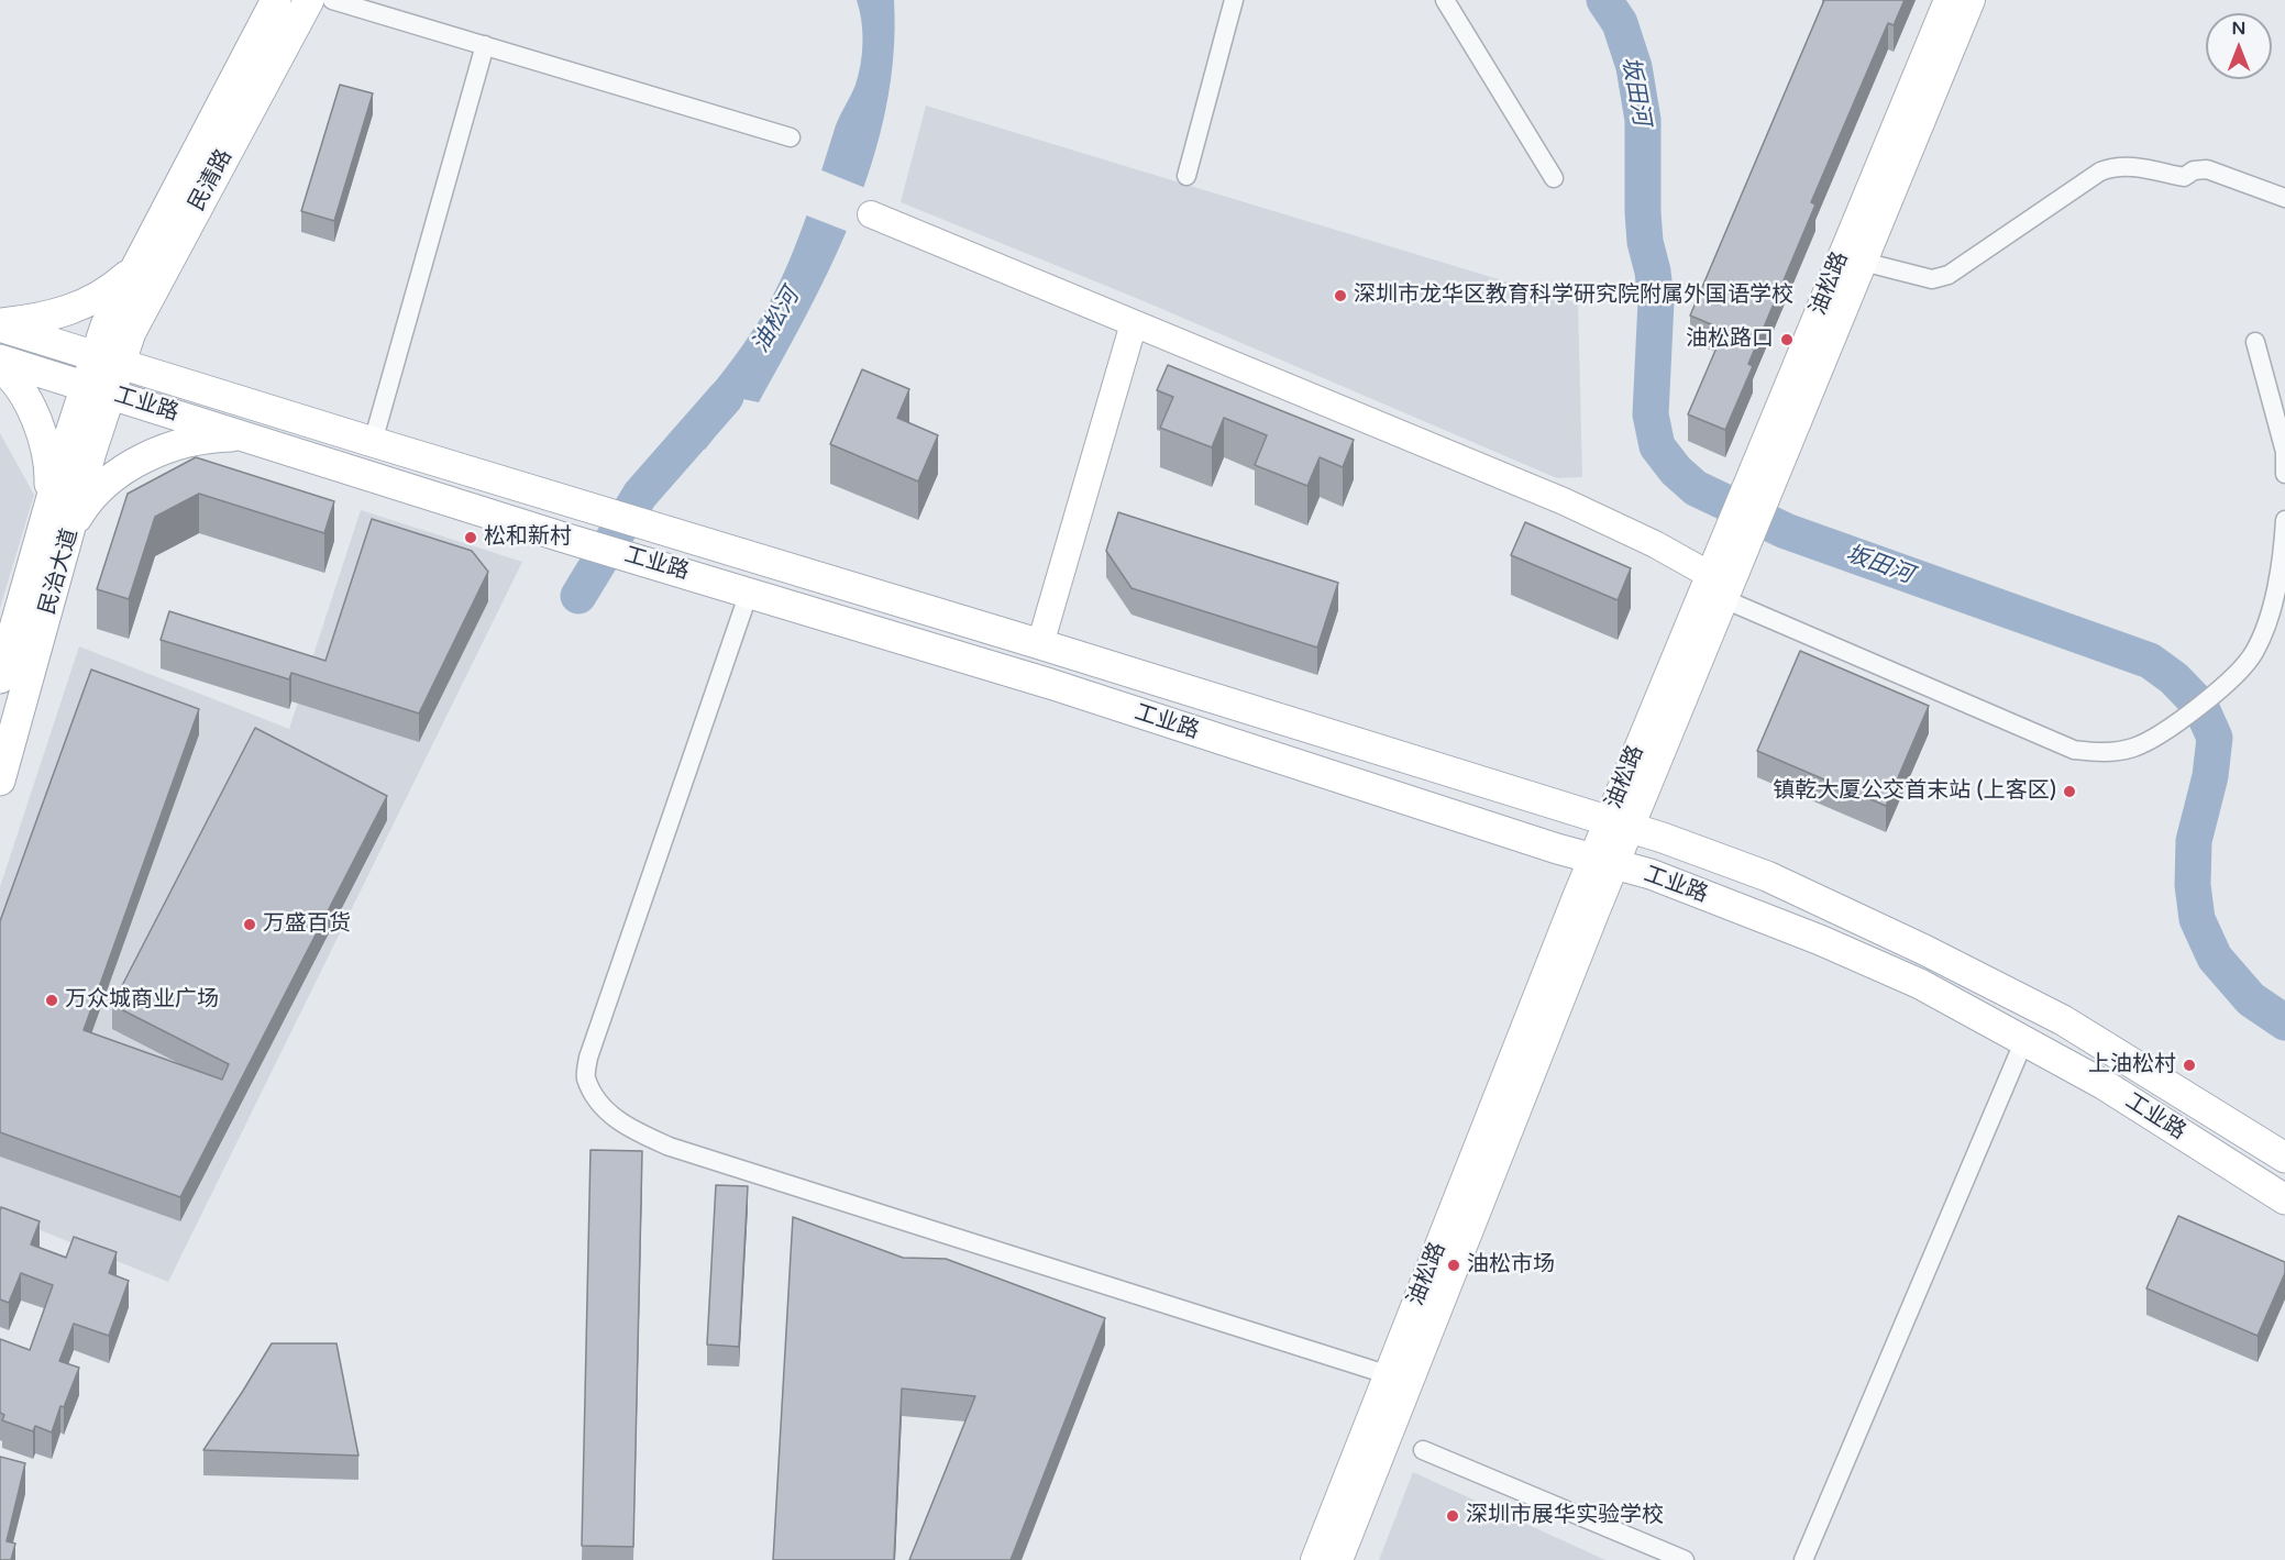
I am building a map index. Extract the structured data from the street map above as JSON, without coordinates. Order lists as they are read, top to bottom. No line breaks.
{"streets":{"main road":["民清路","工业路","民治大道"],"street":["油松路"]},"crossings":[["民清路","工业路"],["民清路","民治大道"],["油松路","工业路"],["工业路","民治大道"]],"water":["坂田河","油松河"],"places":["深圳市龙华区教育科学研究院附属外国语学校","油松路口","松和新村","镇乾大厦公交首末站 (上客区)","万盛百货","万众城商业广场","上油松村","油松市场","深圳市展华实验学校"],"north":"top"}
